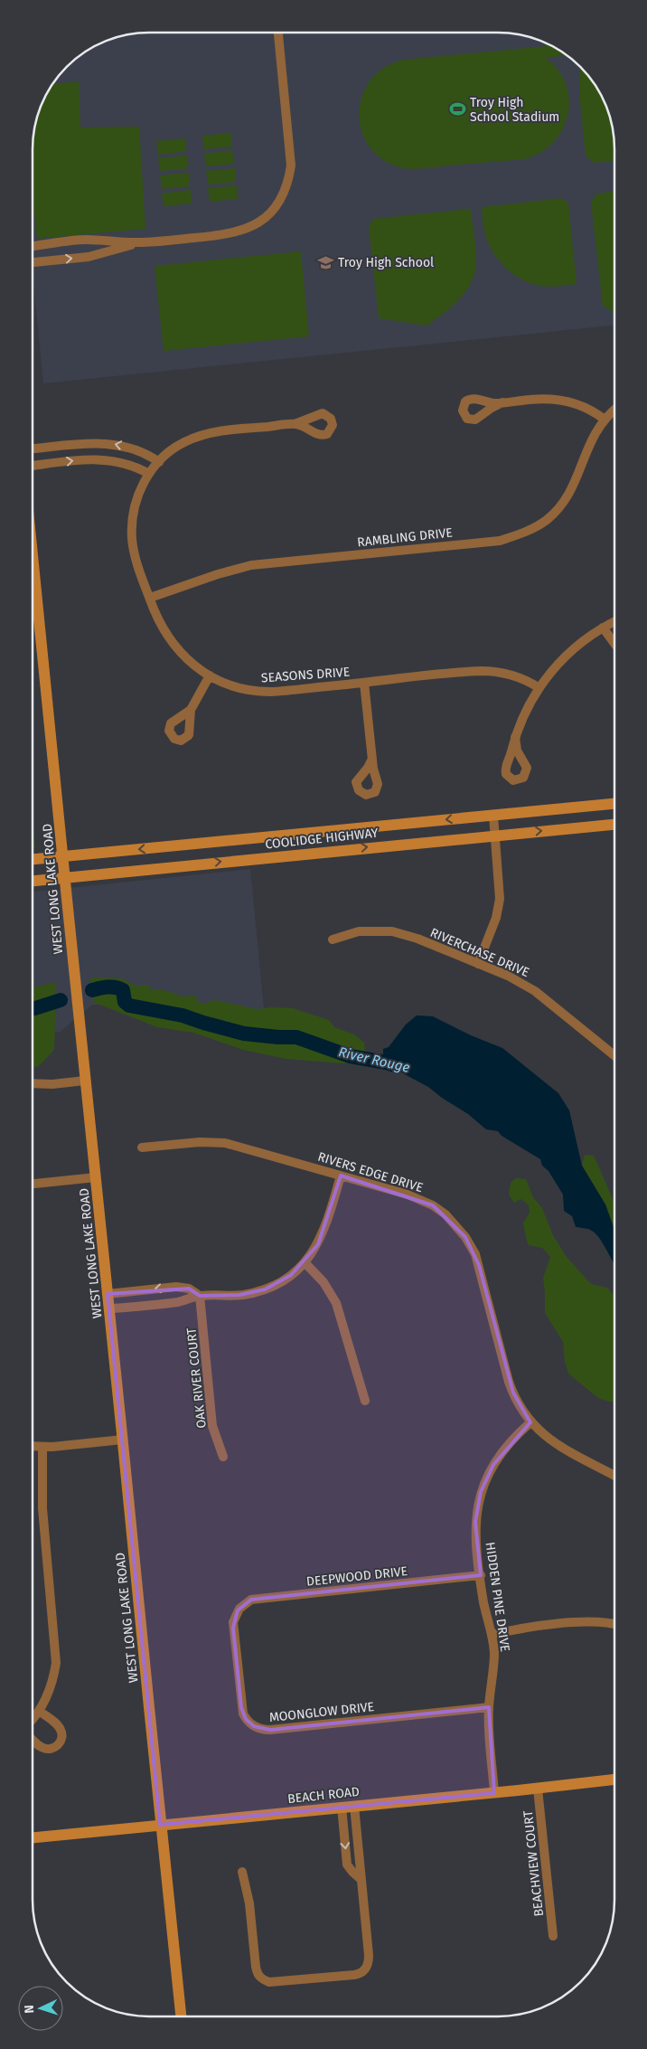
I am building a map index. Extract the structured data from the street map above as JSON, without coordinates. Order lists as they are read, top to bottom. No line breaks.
{"streets":{"main road":["COOLIDGE HIGHWAY","WEST LONG LAKE ROAD","BEACH ROAD"],"street":["RAMBLING DRIVE","SEASONS DRIVE","RIVERCHASE DRIVE","RIVERS EDGE DRIVE","OAK RIVER COURT","DEEPWOOD DRIVE","HIDDEN PINE DRIVE","MOONGLOW DRIVE","BEACHVIEW COURT"]},"crossings":[["RAMBLING DRIVE","SEASONS DRIVE"],["COOLIDGE HIGHWAY","WEST LONG LAKE ROAD"],["WEST LONG LAKE ROAD","BEACH ROAD"],["RIVERS EDGE DRIVE","HIDDEN PINE DRIVE"],["DEEPWOOD DRIVE","HIDDEN PINE DRIVE"],["DEEPWOOD DRIVE","MOONGLOW DRIVE"],["HIDDEN PINE DRIVE","MOONGLOW DRIVE"],["HIDDEN PINE DRIVE","BEACH ROAD"],["BEACH ROAD","BEACHVIEW COURT"]],"water":["River Rouge"],"places":{"sports":["Troy High School Stadium"],"school or university":["Troy High School"]},"north":"left"}
